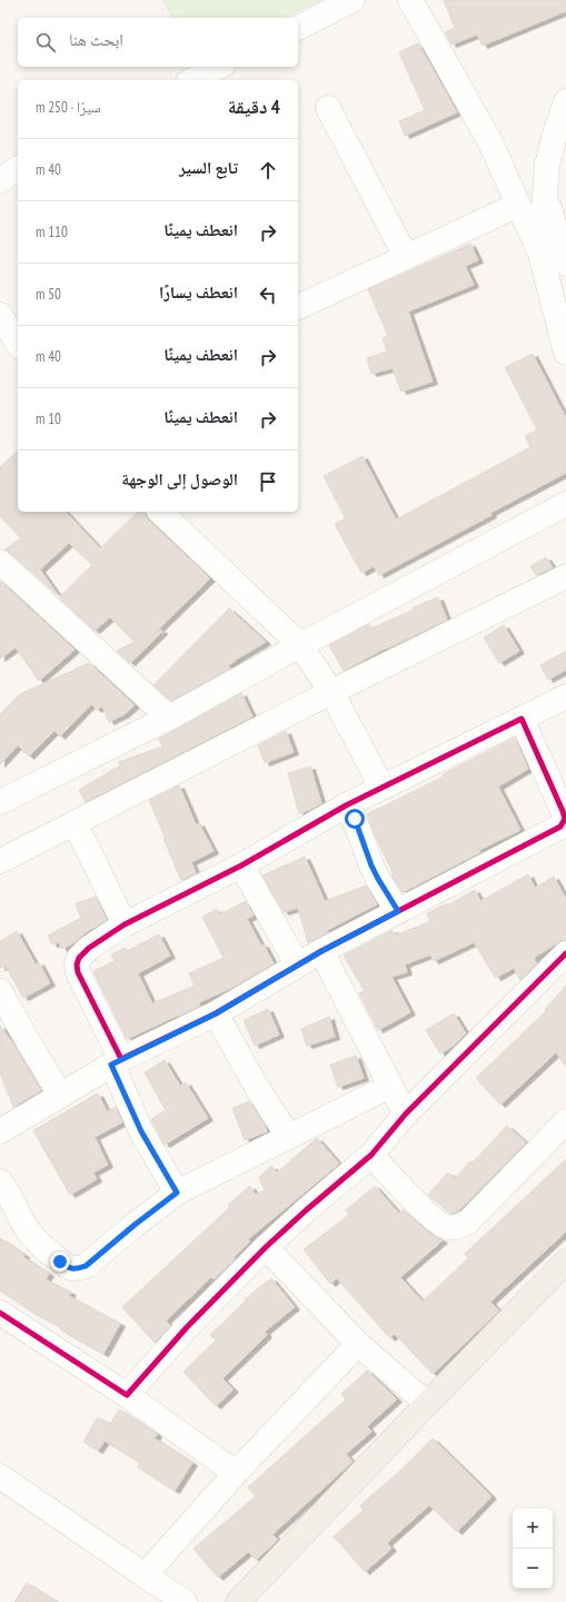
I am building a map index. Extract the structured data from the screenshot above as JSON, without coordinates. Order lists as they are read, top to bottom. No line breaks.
{"page":{"search":"ابحث هنا","heading":["4 دقيقة","سيرًا · 250 m"],"list":[["تابع السير","40 m"],["انعطف يمينًا","110 m"],["انعطف يسارًا","50 m"],["انعطف يمينًا","40 m"],["انعطف يمينًا","10 m"],"الوصول إلى الوجهة"],"map_buttons":["+","−"]}}
